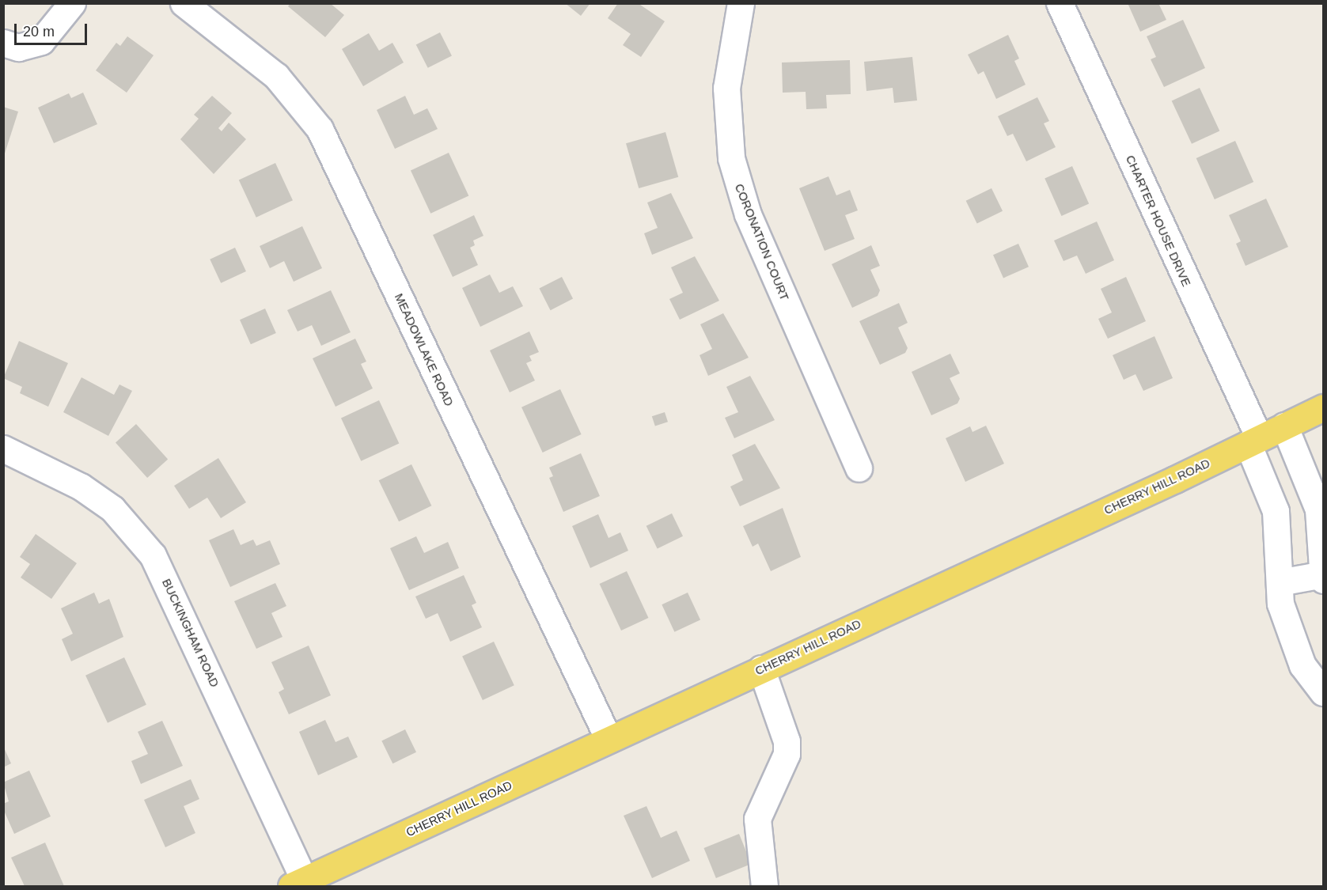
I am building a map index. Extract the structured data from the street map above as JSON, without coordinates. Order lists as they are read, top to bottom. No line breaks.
{"streets":{"main road":["CHERRY HILL ROAD"],"street":["CHARTER HOUSE DRIVE","CORONATION COURT","MEADOWLAKE ROAD","BUCKINGHAM ROAD"]},"crossings":[["CHARTER HOUSE DRIVE","CHERRY HILL ROAD"],["MEADOWLAKE ROAD","CHERRY HILL ROAD"],["CHERRY HILL ROAD","BUCKINGHAM ROAD"]],"scale_bar":"20 m"}
